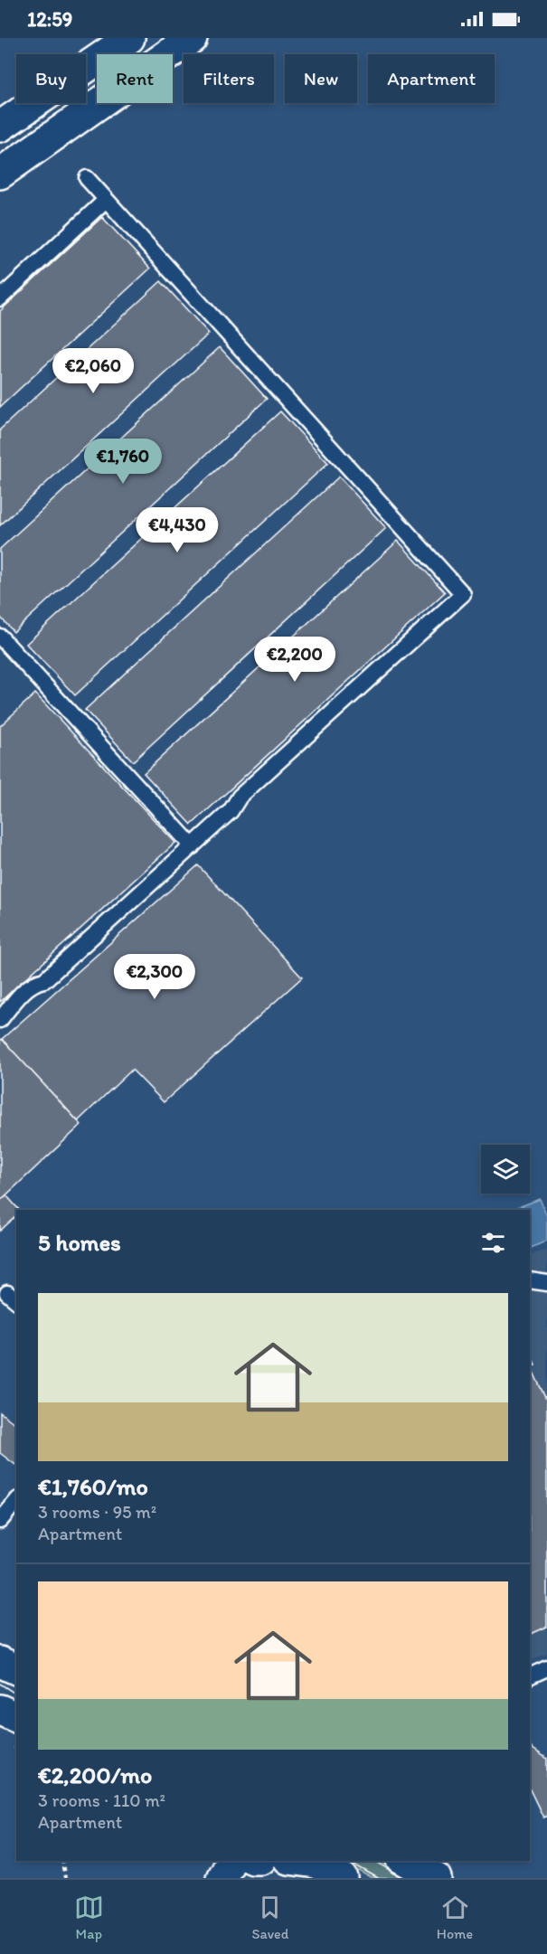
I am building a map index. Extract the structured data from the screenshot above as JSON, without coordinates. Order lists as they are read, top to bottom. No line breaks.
{"page":{"status":"12:59","chip":["Buy","Rent","Filters","New","Apartment"],"price":["€2,060","€1,760","€4,430","€2,200","€2,300"],"heading":"5 homes","list":[{"name":"€1,760/mo","note":"3 rooms · 95 m² · Apartment"},{"name":"€2,200/mo","note":"3 rooms · 110 m² · Apartment"}],"tabs":["Map","Saved","Home"]}}
